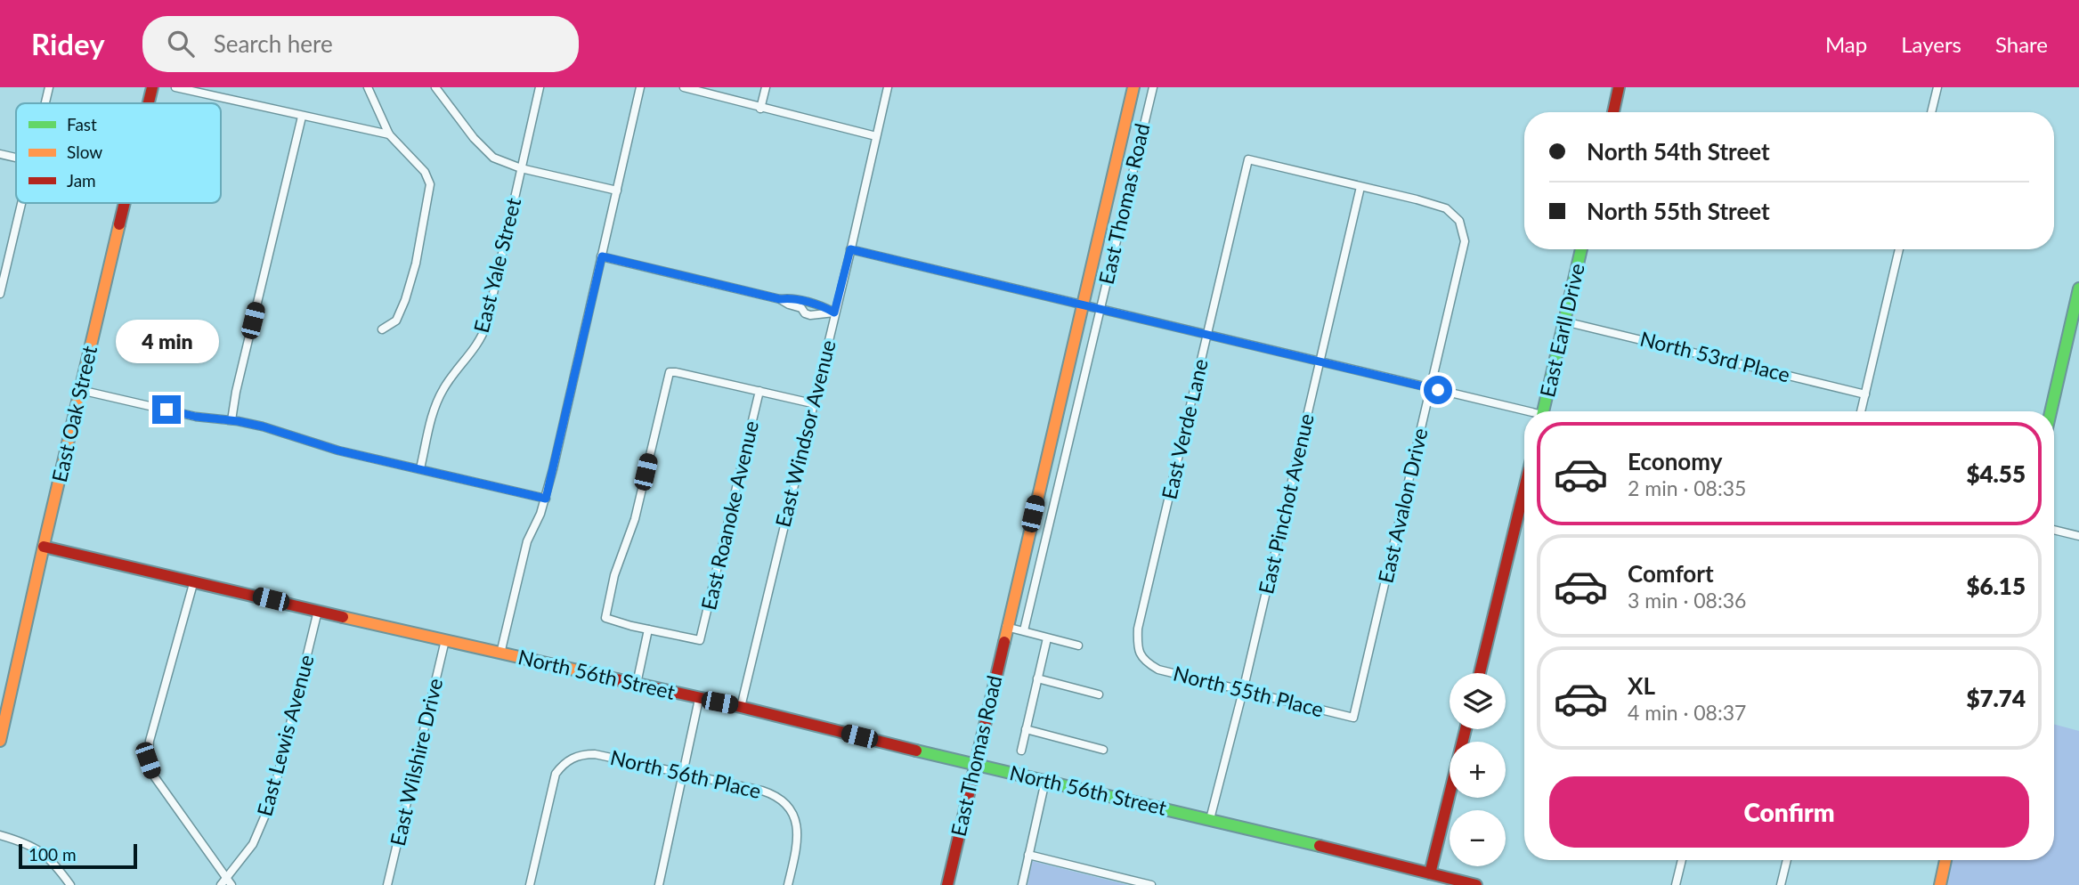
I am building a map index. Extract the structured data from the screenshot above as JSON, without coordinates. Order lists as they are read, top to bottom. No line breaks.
{"streets":{"street":["East Thomas Road","East Yale Street","East Earll Drive","North 53rd Place","East Oak Street","East Verde Lane","East Windsor Avenue","East Pinchot Avenue","East Avalon Drive","East Roanoke Avenue","North 56th Street","North 55th Place","East Lewis Avenue","East Wilshire Drive","North 56th Place"]},"crossings":[["East Thomas Road","North 56th Street"],["East Earll Drive","North 53rd Place"],["East Oak Street","North 56th Street"],["East Verde Lane","East Pinchot Avenue"],["East Verde Lane","East Avalon Drive"],["East Verde Lane","North 55th Place"],["East Windsor Avenue","North 56th Street"],["East Pinchot Avenue","East Avalon Drive"],["East Pinchot Avenue","North 56th Street"],["East Pinchot Avenue","North 55th Place"],["East Avalon Drive","North 55th Place"],["North 56th Street","East Lewis Avenue"],["North 56th Street","East Wilshire Drive"]],"legend":["Fast","Slow","Jam"],"scale_bar":"100 m","page":{"header":"Ridey","search":"Search here","nav":["Map","Layers","Share"],"banner":["North 54th Street","North 55th Street"],"bubble":"4 min","list":[{"name":"Economy","note":"2 min · 08:35","value":"$4.55"},{"name":"Comfort","note":"3 min · 08:36","value":"$6.15"},{"name":"XL","note":"4 min · 08:37","value":"$7.74"}],"map_buttons":["+","−"],"buttons":"Confirm","scale":"100 m"}}
